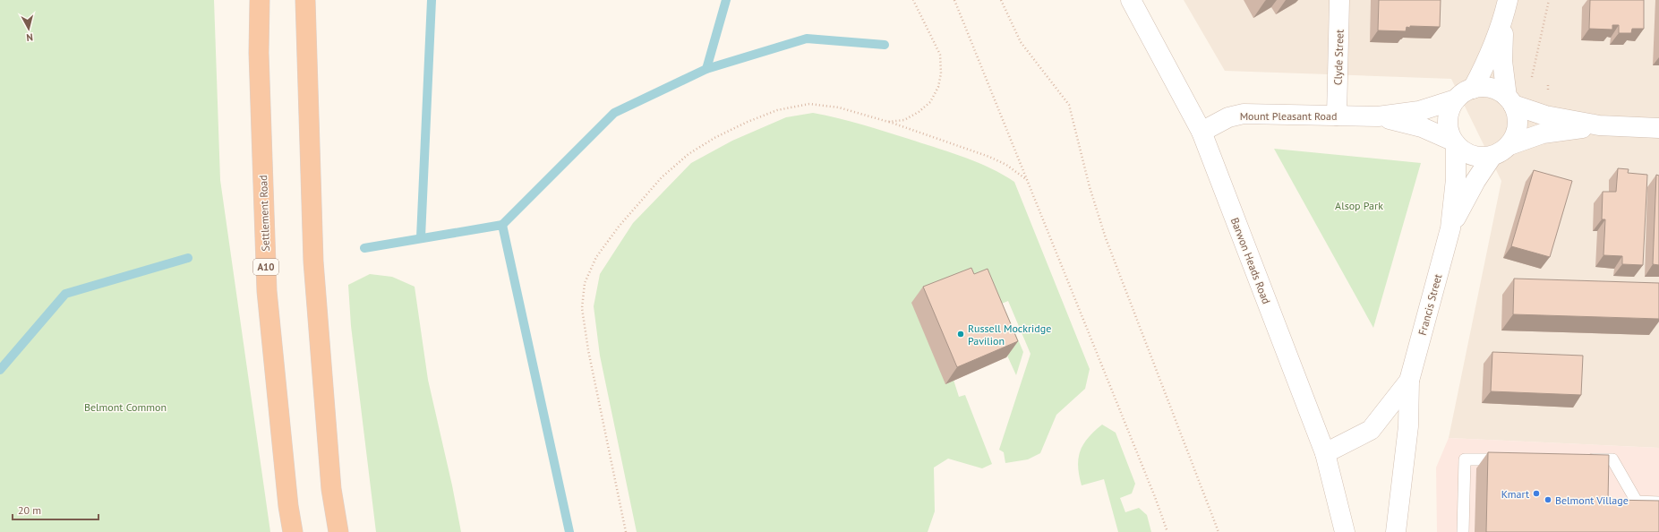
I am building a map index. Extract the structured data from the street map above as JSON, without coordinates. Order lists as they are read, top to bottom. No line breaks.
{"streets":{"highway":["Settlement Road","A10"],"street":["Clyde Street","Mount Pleasant Road","Barwon Heads Road","Francis Street"]},"crossings":[["Clyde Street","Mount Pleasant Road"],["Mount Pleasant Road","Barwon Heads Road"],["Mount Pleasant Road","Francis Street"],["Barwon Heads Road","Francis Street"]],"parks":["Alsop Park","Belmont Common"],"places":["Russell Mockridge Pavilion","Kmart","Belmont Village"],"scale_bar":"20 m","north":"bottom"}
